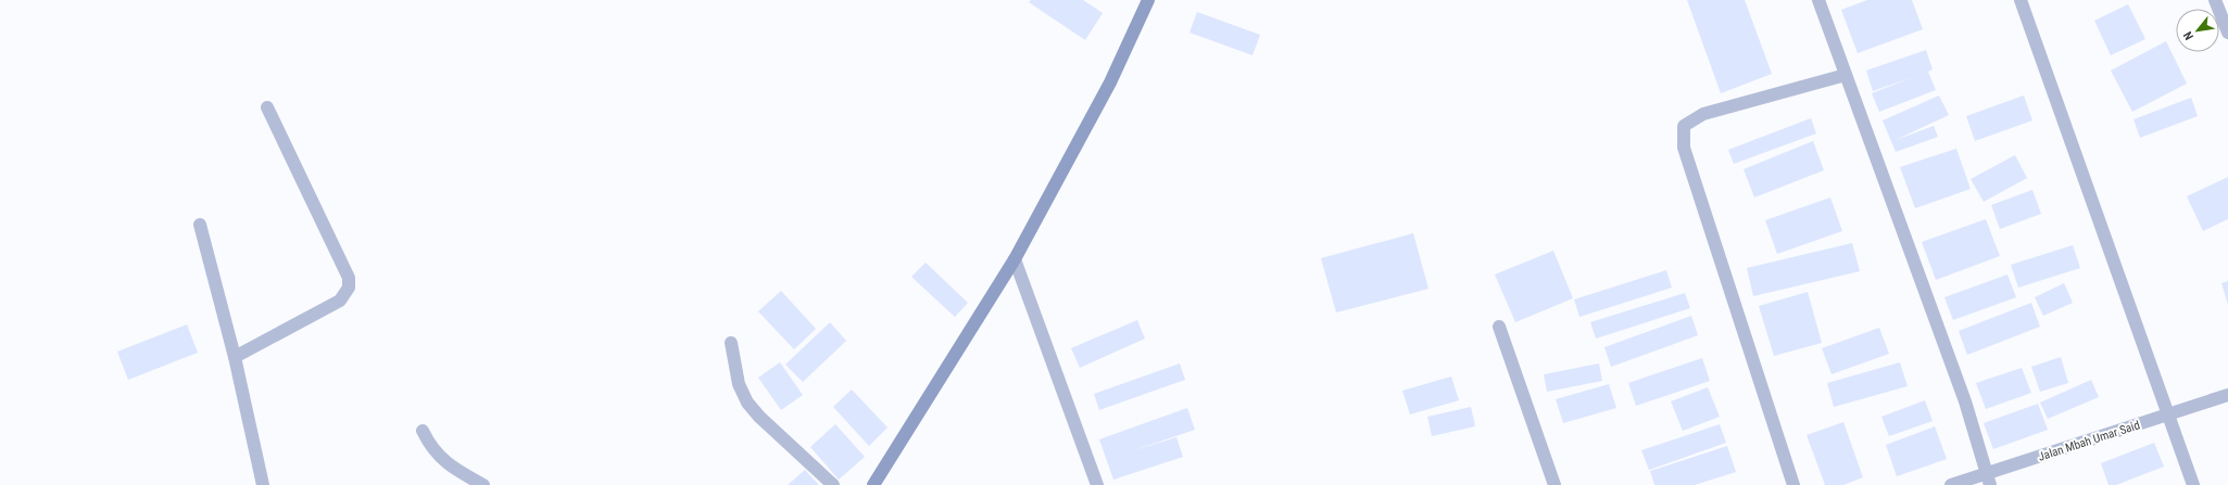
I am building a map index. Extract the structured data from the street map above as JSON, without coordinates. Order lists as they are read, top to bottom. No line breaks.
{"streets":{"street":["Jalan Mbah Umar Said"]},"north":"bottom left"}
